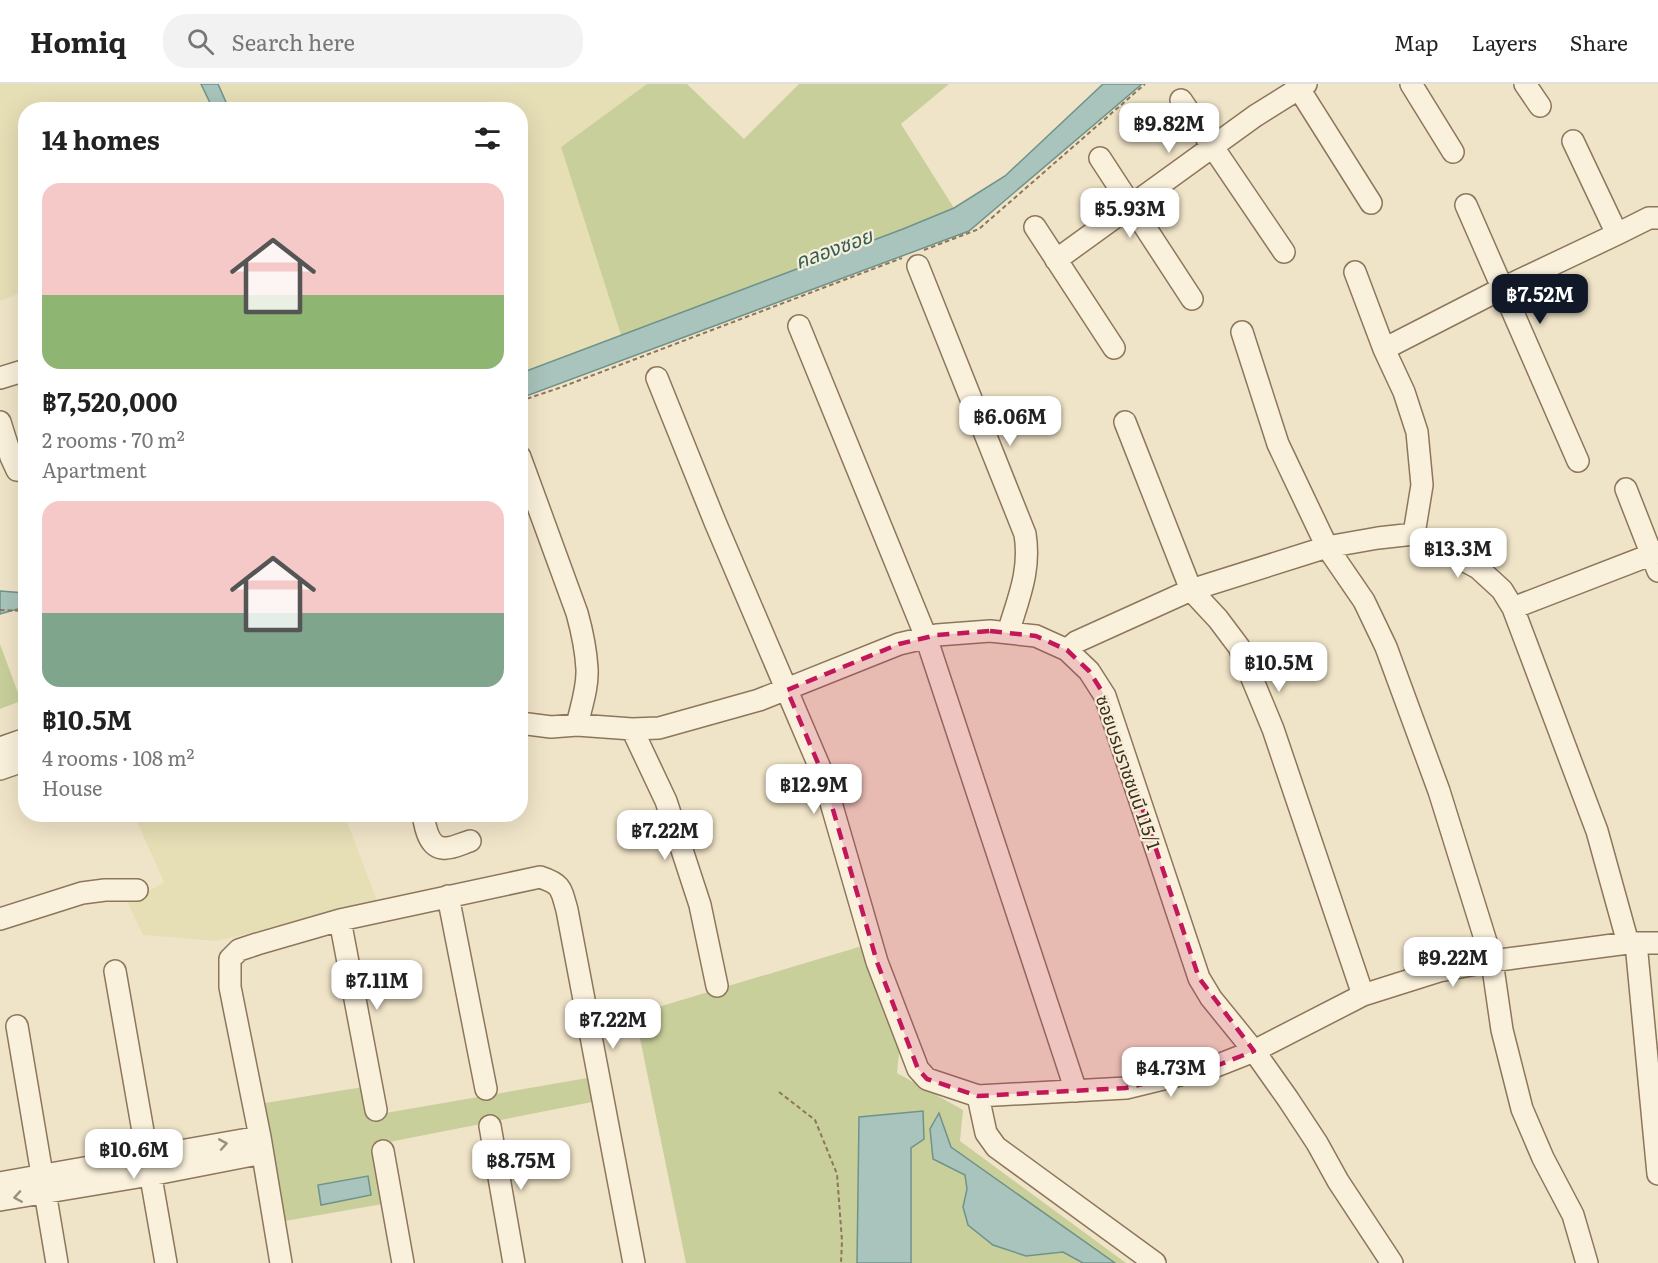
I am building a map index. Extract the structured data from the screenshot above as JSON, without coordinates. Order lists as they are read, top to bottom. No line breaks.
{"streets":{"street":["ซอยบรมราชชนนี 115/1"]},"water":["คลองซอย"],"page":{"header":"Homiq","search":"Search here","nav":["Map","Layers","Share"],"heading":"14 homes","price":["฿9.82M","฿5.93M","฿7.52M","฿6.06M","฿13.3M","฿10.5M","฿12.9M","฿7.22M","฿9.22M","฿7.11M","฿7.22M","฿4.73M","฿10.6M","฿8.75M"],"list":[{"name":"฿7,520,000","note":"2 rooms · 70 m² · Apartment"},{"name":"฿10.5M","note":"4 rooms · 108 m² · House"}]}}
